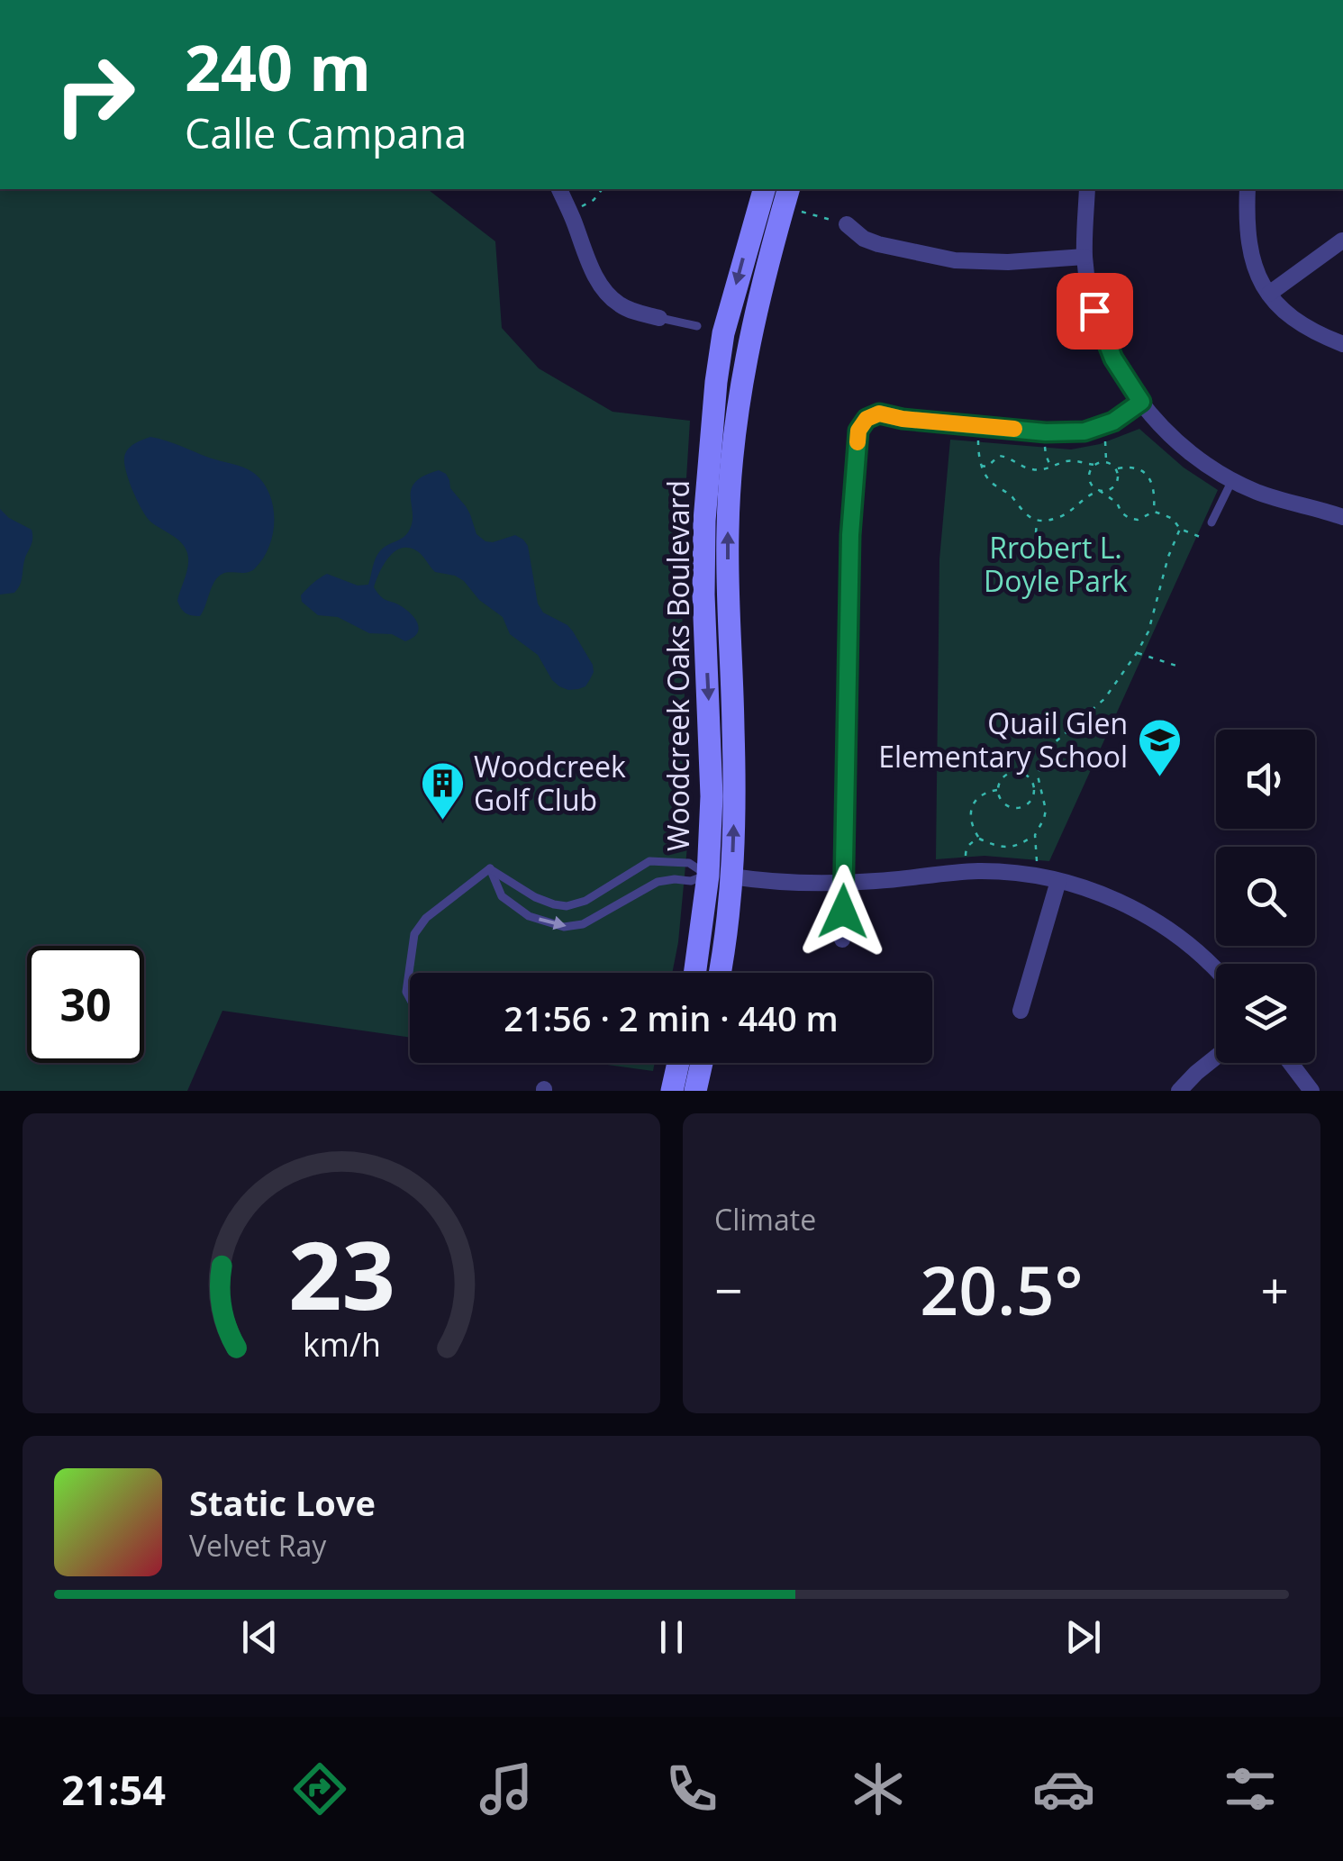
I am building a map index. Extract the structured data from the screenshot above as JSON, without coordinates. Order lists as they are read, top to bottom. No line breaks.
{"streets":{"main road":["Woodcreek Oaks Boulevard"]},"parks":["Rrobert L. Doyle Park"],"places":{"school or university":["Quail Glen Elementary School"],"building":["Woodcreek Golf Club"]},"page":{"turn":["240 m","Calle Campana"],"limit":"30","trip":"21:56 · 2 min · 440 m","tile":"Climate","heat":["−","20.5°","+"],"song":["Static Love","Velvet Ray"],"tabs":"21:54","gauge":["23","km/h"]}}
